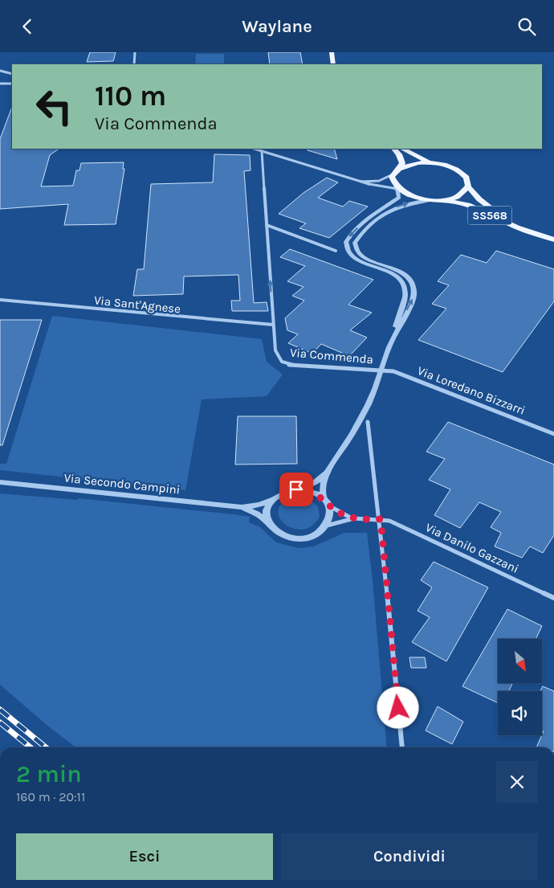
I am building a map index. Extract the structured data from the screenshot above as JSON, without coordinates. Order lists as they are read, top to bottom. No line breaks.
{"streets":{"main road":["SS568"],"street":["Via Sant'Agnese","Via Commenda","Via Loredano Bizzarri","Via Secondo Campini","Via Danilo Gazzani"]},"crossings":[["Via Sant'Agnese","Via Commenda"],["Via Commenda","Via Loredano Bizzarri"],["Via Commenda","Via Secondo Campini"]],"north":"bottom right","page":{"header":"Waylane","turn":["110 m","Via Commenda"],"heading":["2 min","160 m · 20:11"],"buttons":["Esci","Condividi"]}}
